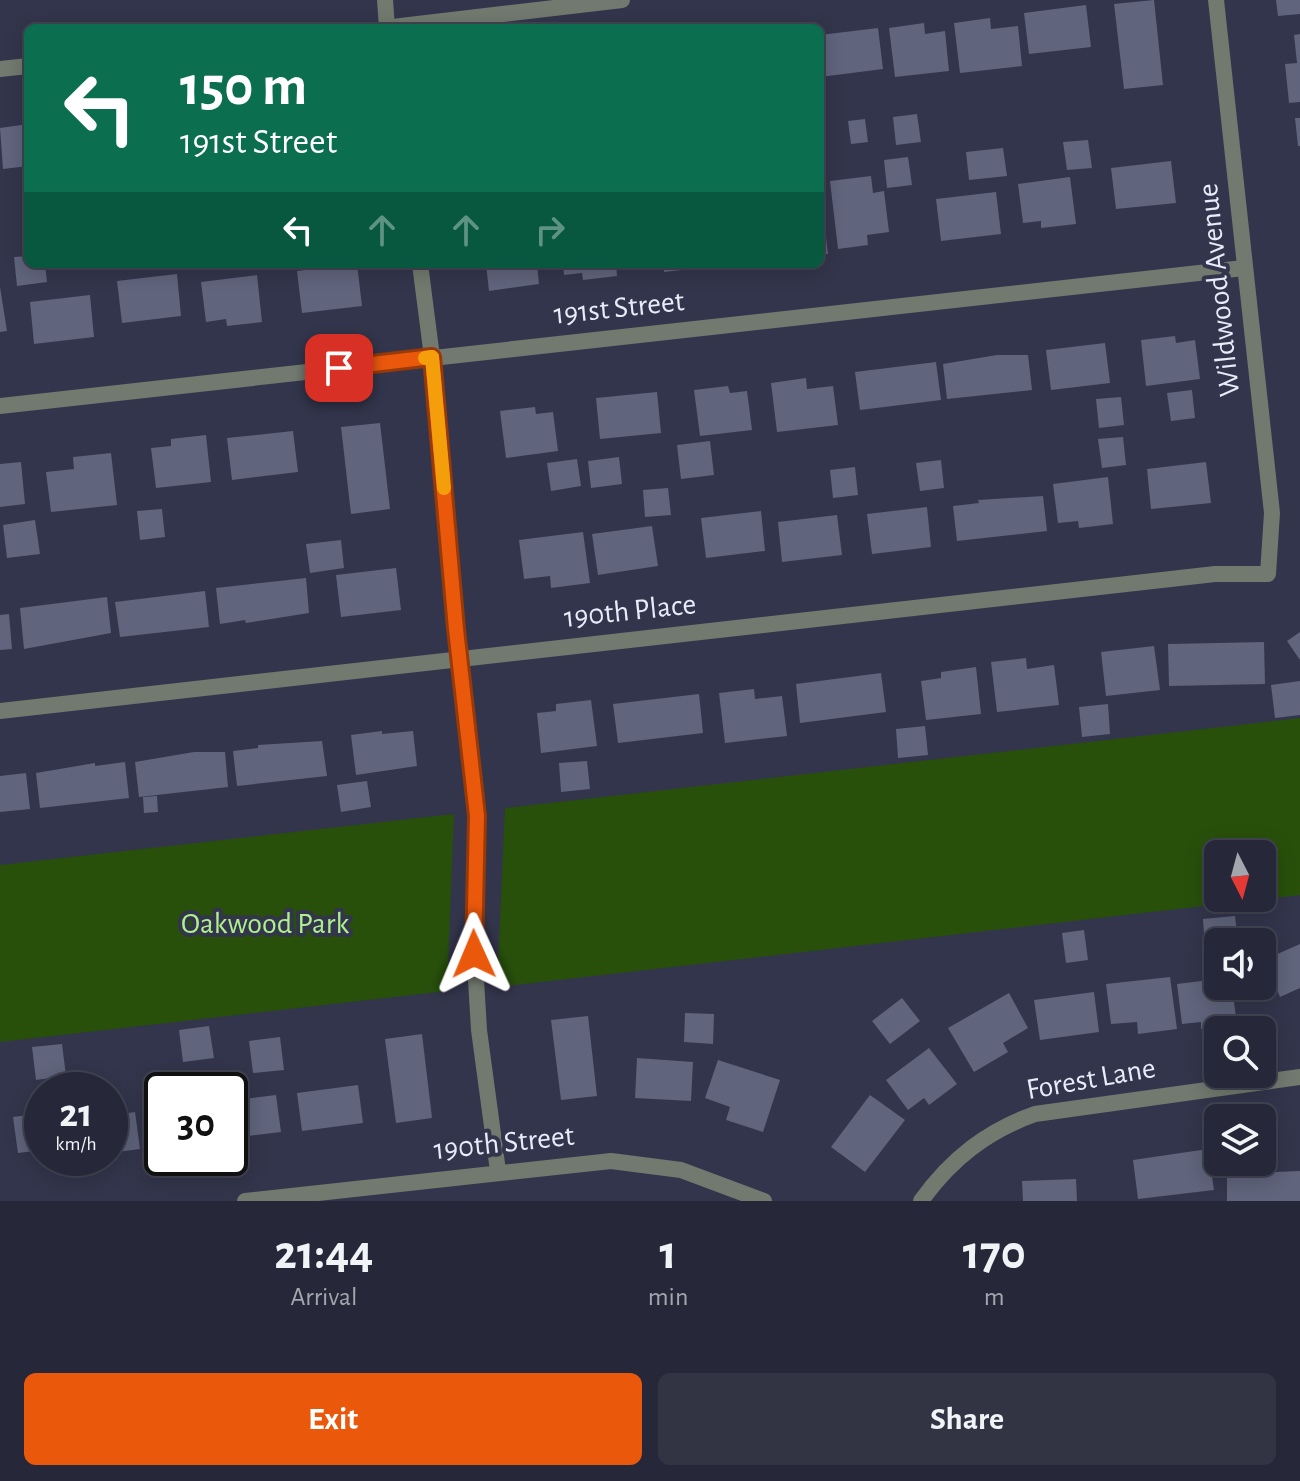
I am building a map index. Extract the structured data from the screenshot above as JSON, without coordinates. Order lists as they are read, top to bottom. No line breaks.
{"streets":{"street":["Wildwood Avenue","191st Street","190th Place","Forest Lane","190th Street"]},"crossings":[["Wildwood Avenue","191st Street"],["Wildwood Avenue","190th Place"]],"parks":["Oakwood Park"],"north":"bottom","page":{"turn":["150 m","191st Street"],"speed":"21 km/h","limit":"30","eta":["21:44","Arrival","1","min","170","m"],"buttons":["Exit","Share"]}}
